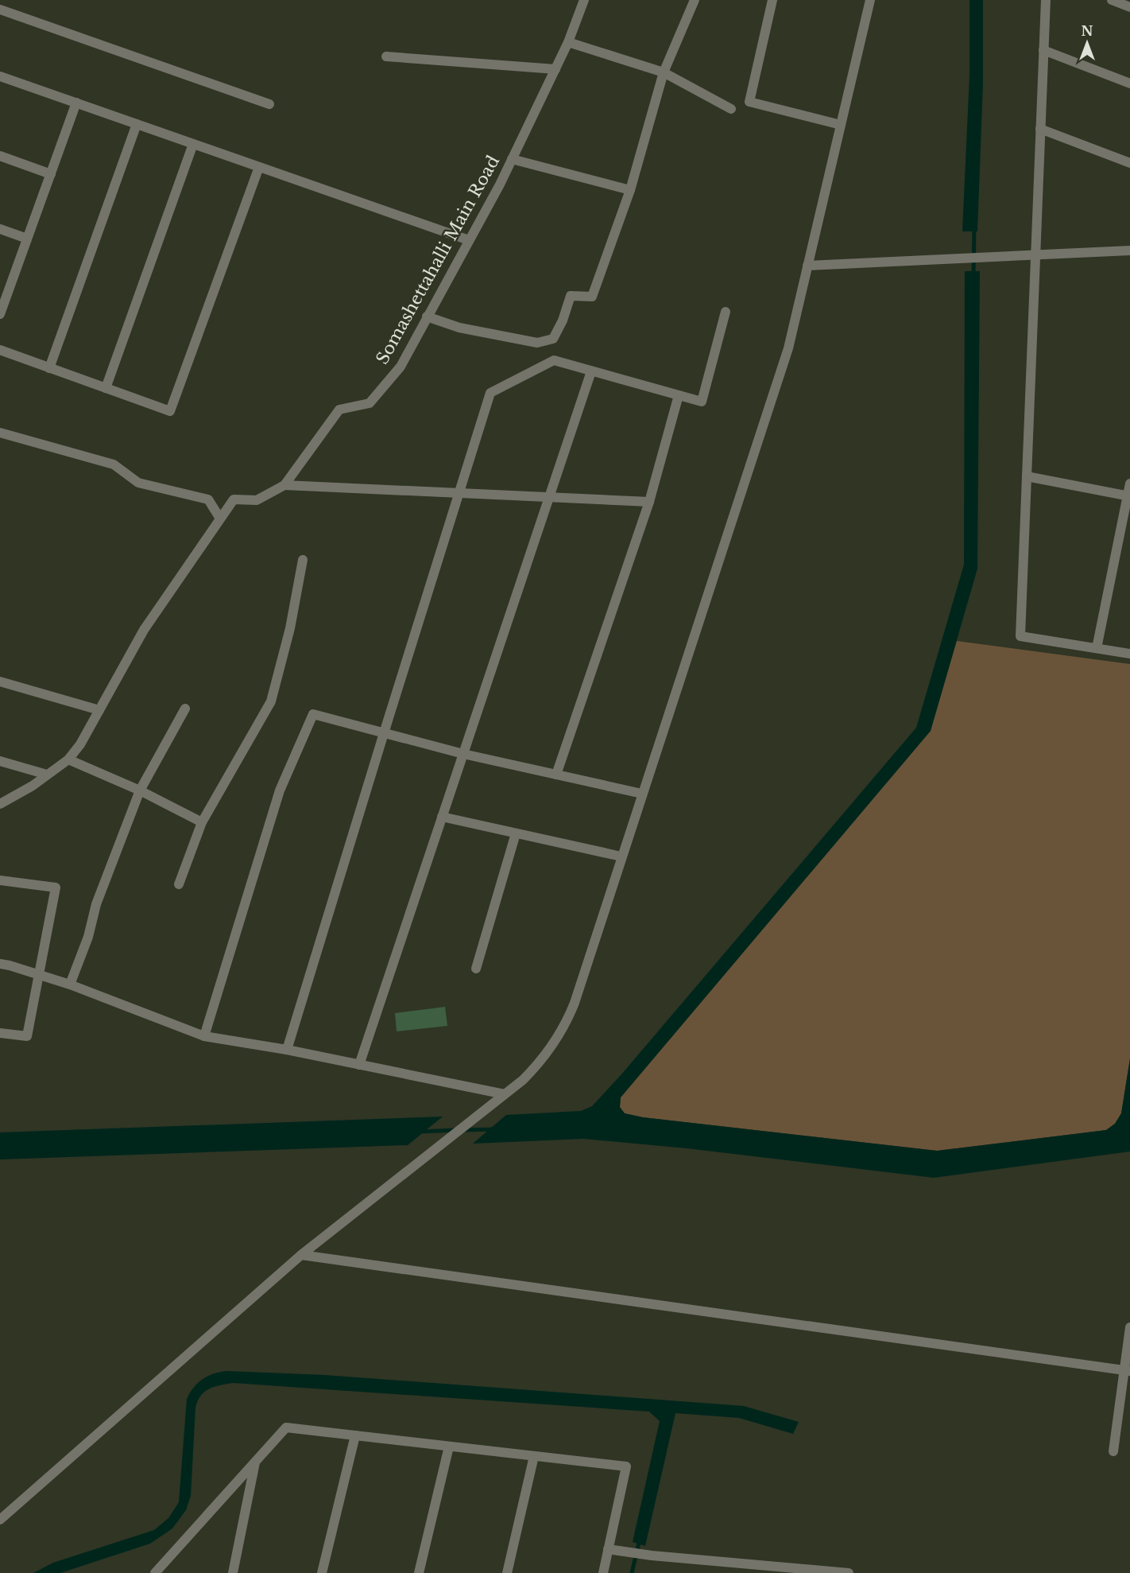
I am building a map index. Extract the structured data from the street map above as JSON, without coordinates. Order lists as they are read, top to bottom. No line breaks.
{"streets":{"street":["Somashettahalli Main Road"]},"north":"top"}
